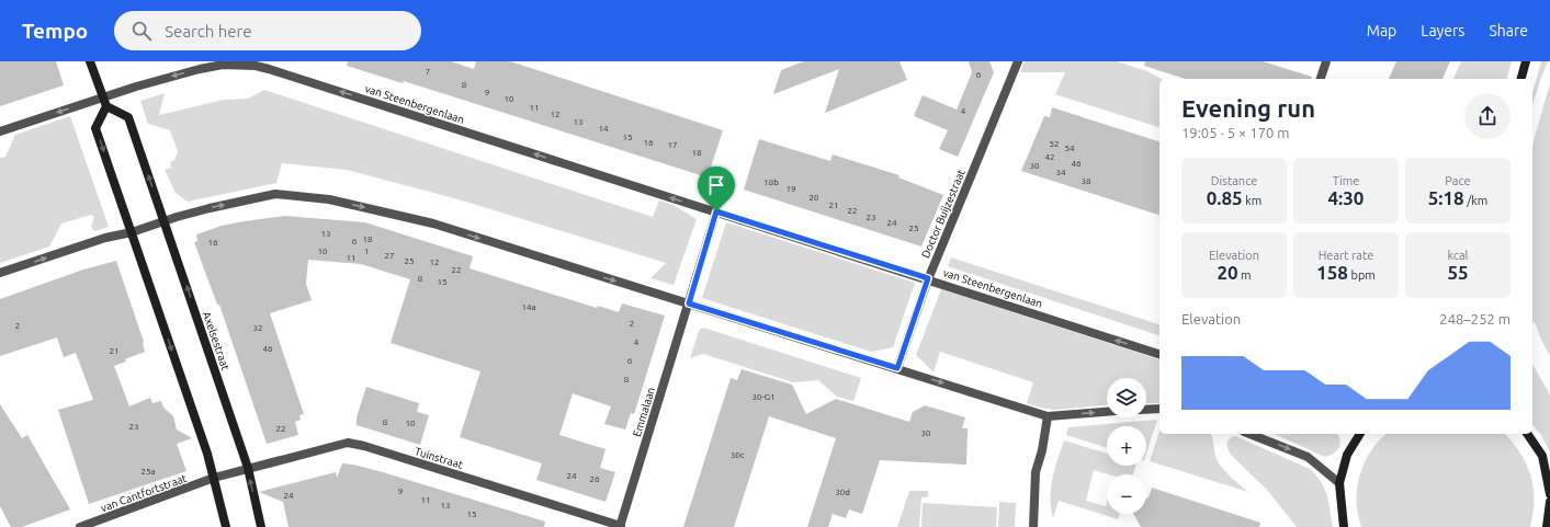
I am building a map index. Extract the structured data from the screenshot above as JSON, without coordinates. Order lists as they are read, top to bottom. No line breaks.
{"streets":{"street":["van Steenbergenlaan","Doctor Buijzestraat","Axelsestraat","Emmalaan","Tuinstraat","van Cantfortstraat"]},"crossings":[["van Steenbergenlaan","Doctor Buijzestraat"],["Axelsestraat","Tuinstraat"],["Emmalaan","Tuinstraat"]],"one_way":["van Steenbergenlaan"],"house_numbers":["7","6","8","9","10","11","4","12","13","14","15","16","52","17","54","18","42","46","30","34","38","18b","19","20","21","22","23","24","25","13","18","6","16","10","1","27","11","25","12","22","8","15","14a","2","2","32","4","46","21","6","8","30-G1","8","10","23","22","30","30c","25a","24","26","9","30d","24","11","13","15"],"page":{"header":"Tempo","search":"Search here","nav":["Map","Layers","Share"],"heading":["Evening run","19:05 · 5 × 170 m"],"stats":[["Distance","0.85 km"],["Time","4:30"],["Pace","5:18 /km"],["Elevation","20 m"],["Heart rate","158 bpm"],["kcal","55"]],"chart":["Elevation","248–252 m"],"map_buttons":["+","−"]}}
